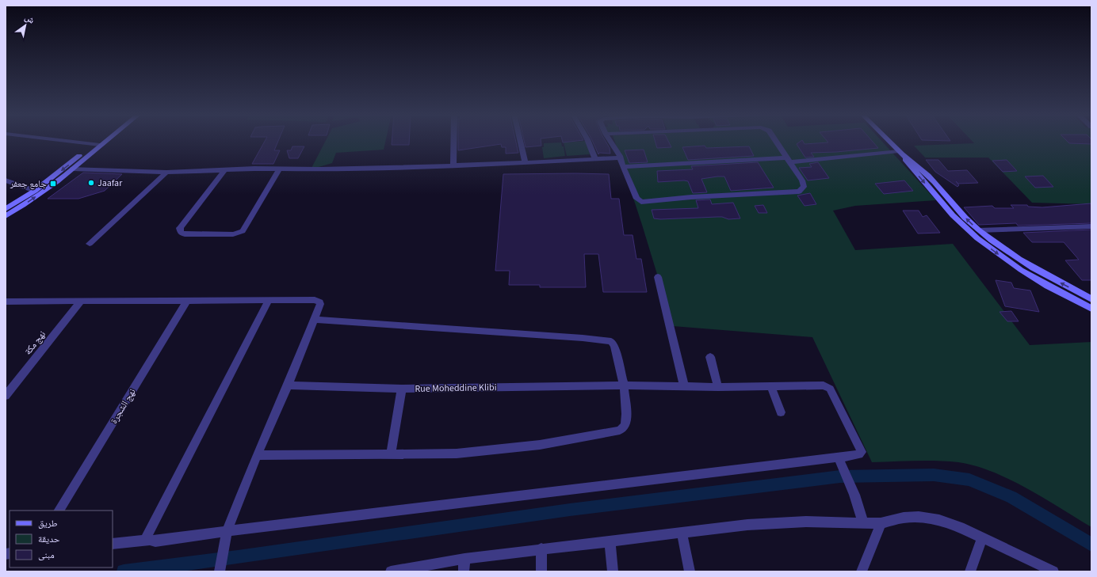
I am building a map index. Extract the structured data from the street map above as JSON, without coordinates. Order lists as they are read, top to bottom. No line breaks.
{"streets":{"street":["نهج مكة","Rue Moheddine Klibi","نهج الشجرة"]},"places":{"other":["Jaafar"],"transit":["جامع جعفر"]},"legend":["طريق","حديقة","مبنى"],"north":"top right"}
